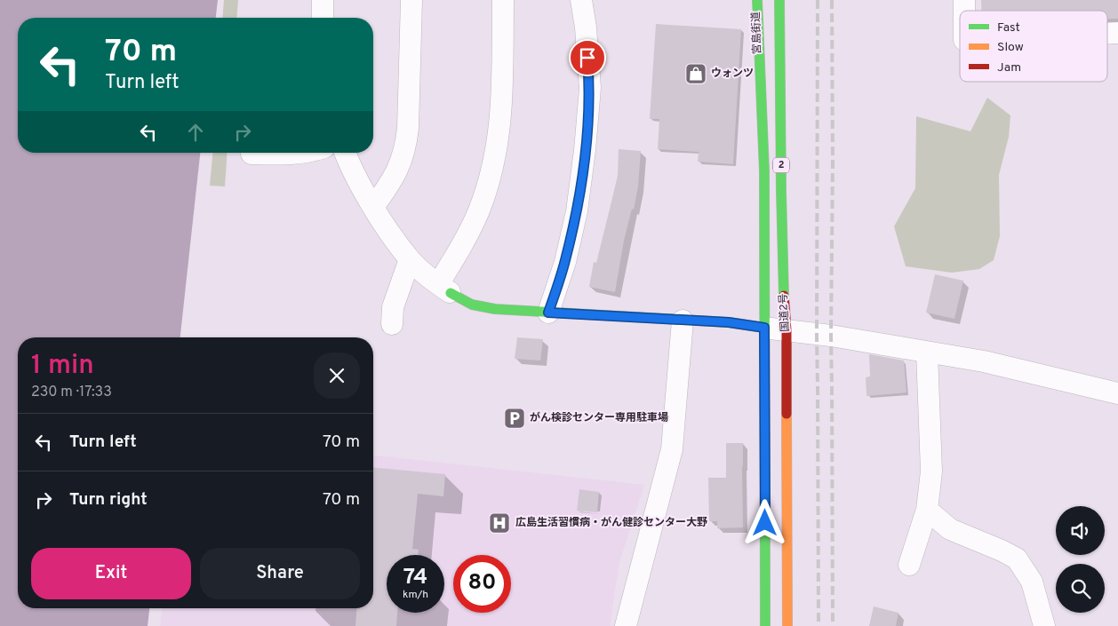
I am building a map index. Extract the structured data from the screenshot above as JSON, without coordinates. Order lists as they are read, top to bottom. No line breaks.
{"streets":{"main road":["宮島街道","2","国道2号"]},"crossings":[["宮島街道","国道2号"]],"places":{"shop":["ウォンツ"],"parking":["がん検診センター専用駐車場"],"hospital":["広島生活習慣病・がん健診センター大野"]},"legend":["Fast","Slow","Jam"],"page":{"turn":["70 m","Turn left"],"heading":["1 min","230 m · 17:33"],"list":[{"name":"Turn left","value":"70 m"},{"name":"Turn right","value":"70 m"}],"buttons":["Exit","Share"],"speed":"74 km/h","limit":"80"}}
